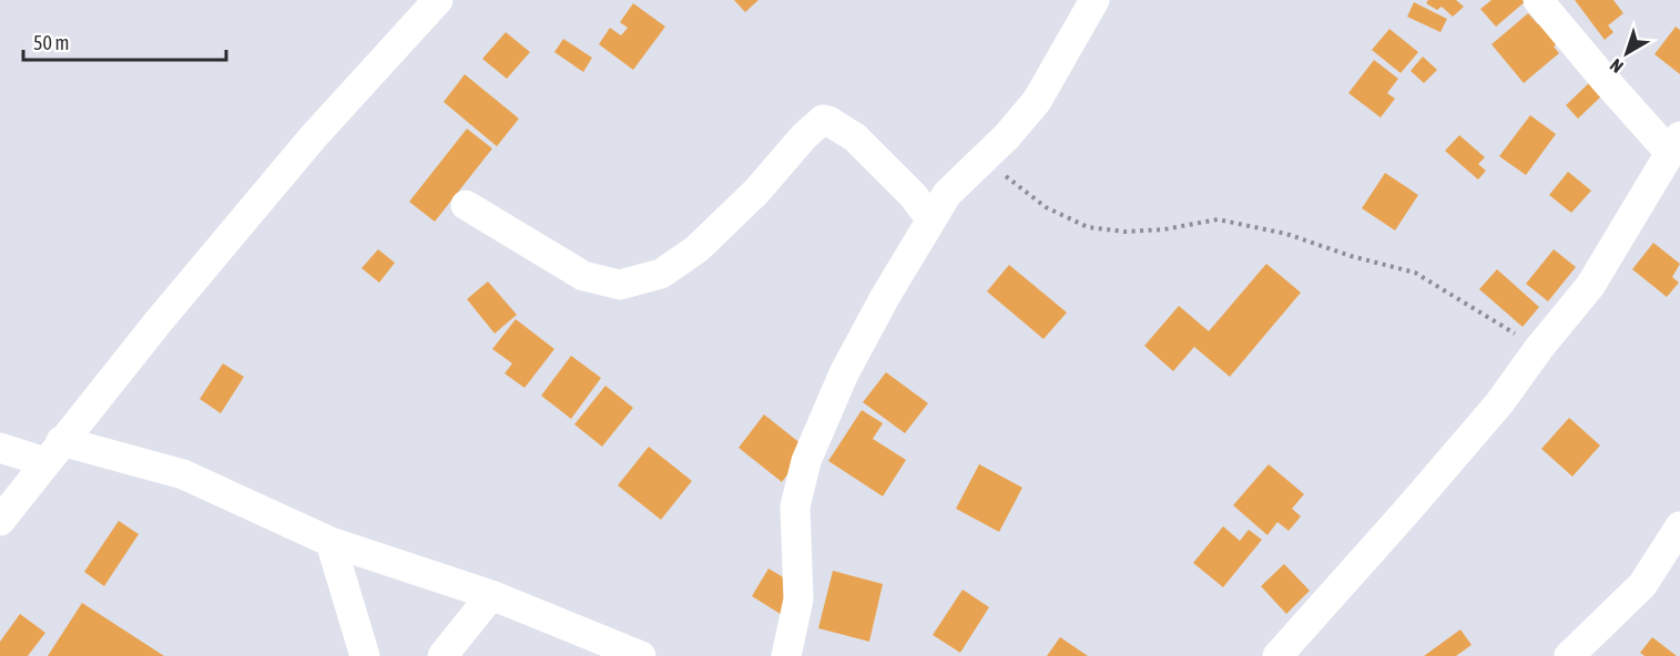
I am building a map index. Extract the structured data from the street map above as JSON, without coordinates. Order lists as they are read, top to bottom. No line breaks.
{"scale_bar":"50 m","north":"bottom left"}
